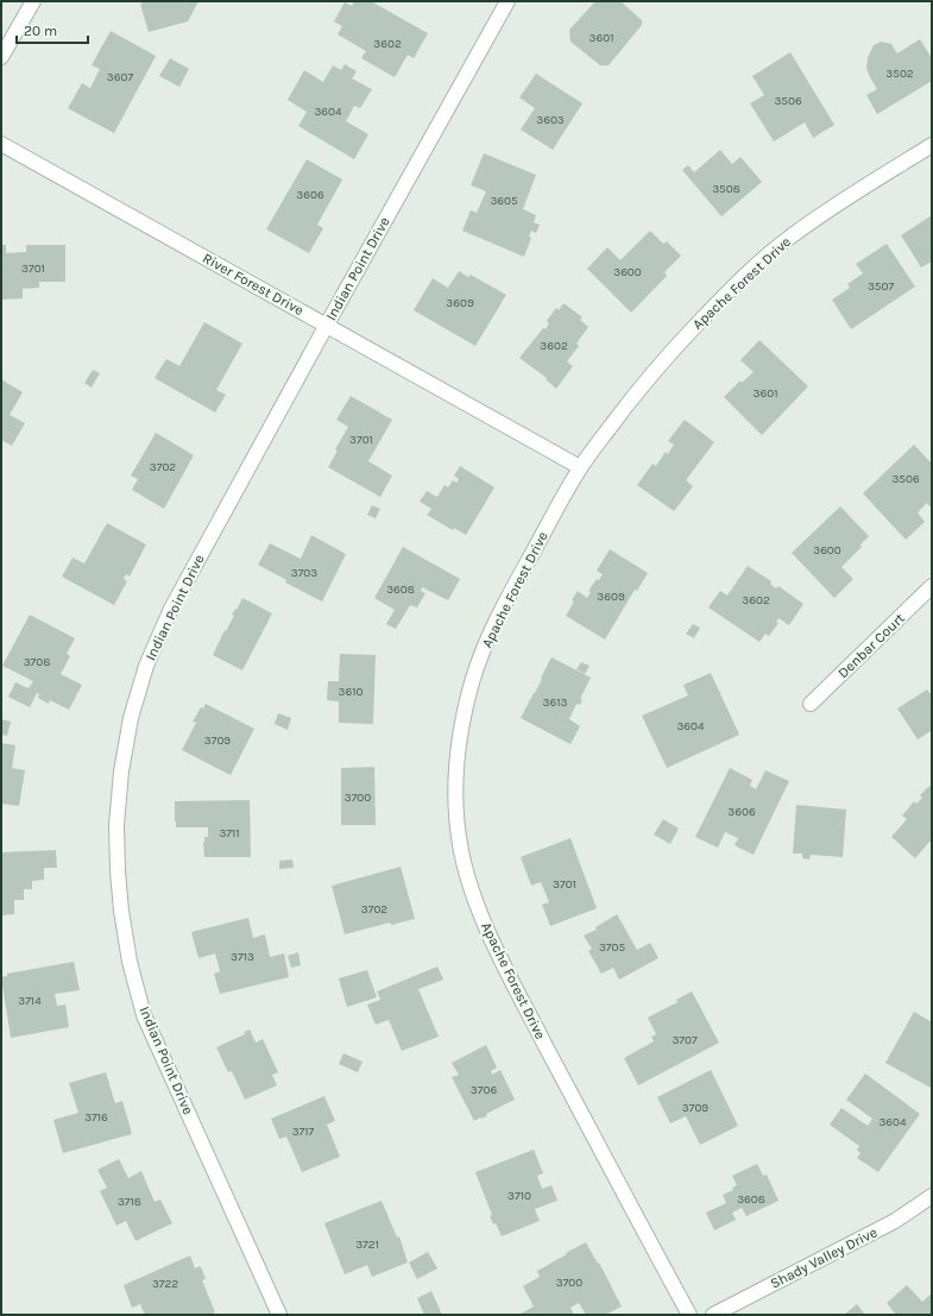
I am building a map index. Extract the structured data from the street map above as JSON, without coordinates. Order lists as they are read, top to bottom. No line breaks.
{"streets":{"street":["Indian Point Drive","Apache Forest Drive","River Forest Drive","Denbar Court","Shady Valley Drive"]},"crossings":[["Indian Point Drive","River Forest Drive"],["Apache Forest Drive","River Forest Drive"]],"house_numbers":["3601","3602","3502","3607","3506","3604","3603","3508","3606","3605","3701","3600","3507","3609","3602","3601","3701","3702","3506","3600","3703","3608","3609","3602","3708","3610","3613","3604","3709","3700","3606","3711","3701","3702","3705","3713","3714","3707","3706","3709","3716","3604","3717","3710","3608","3718","3721","3700","3722"],"scale_bar":"20 m"}
